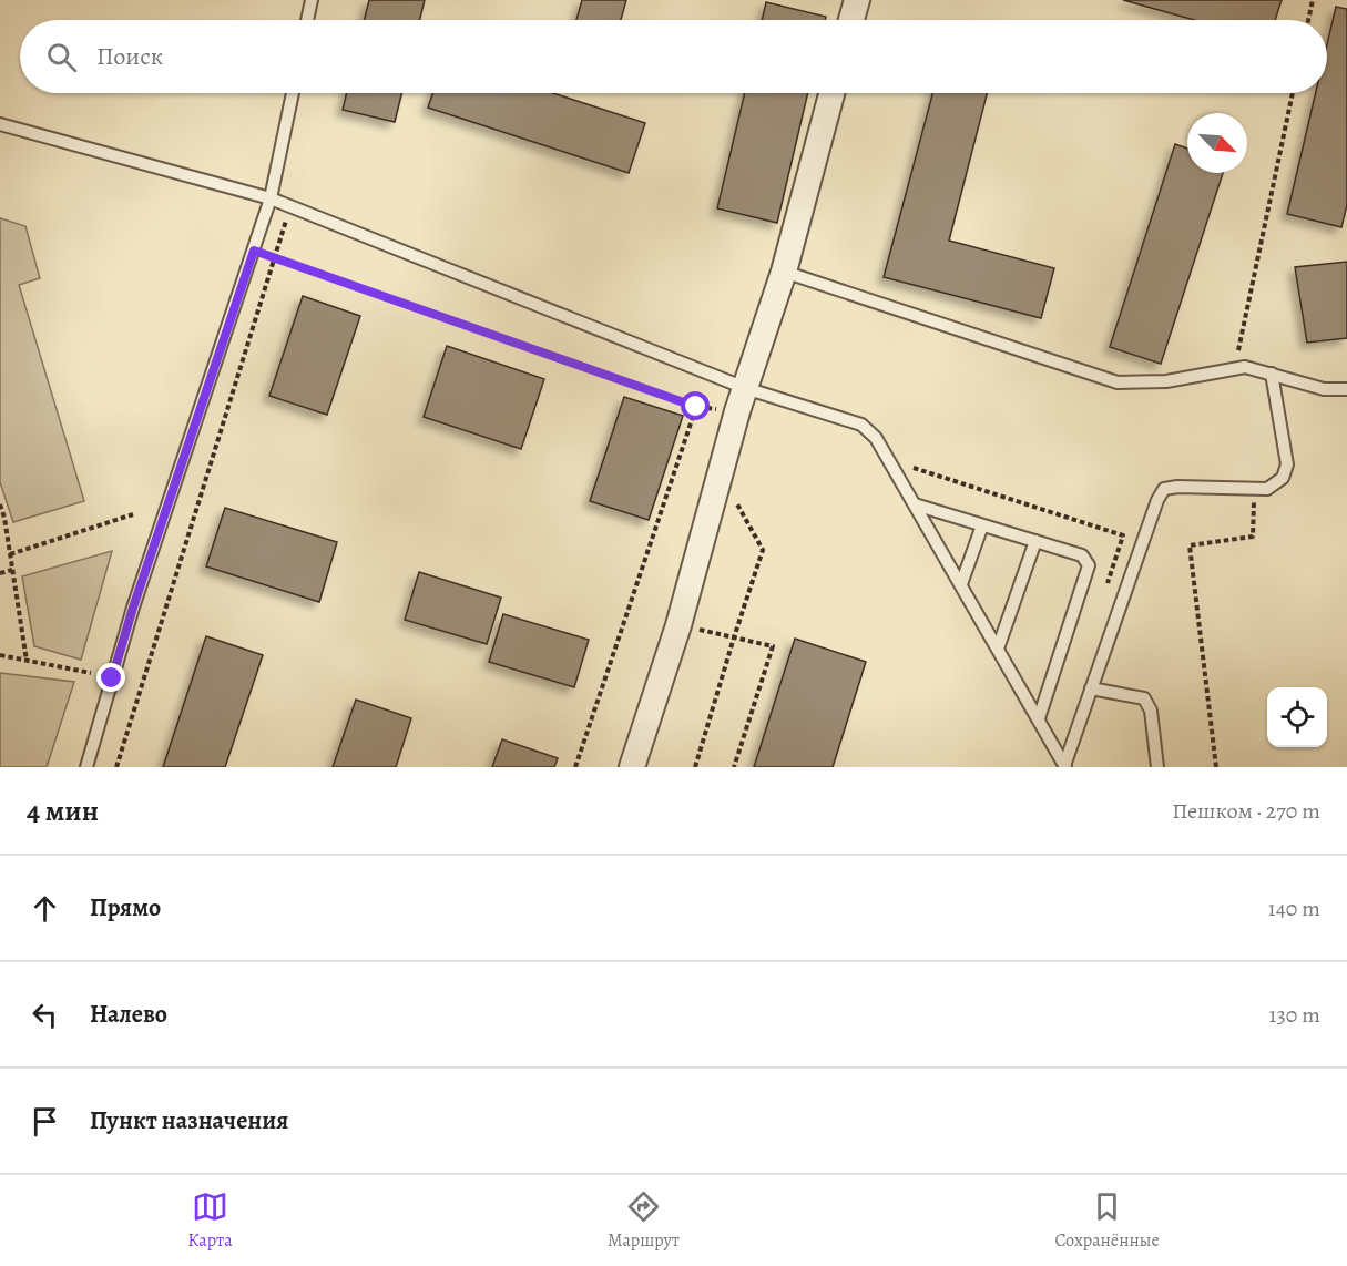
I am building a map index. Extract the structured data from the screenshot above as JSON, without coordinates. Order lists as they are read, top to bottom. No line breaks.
{"north":"bottom right","page":{"search":"Поиск","heading":["4 мин","Пешком · 270 m"],"list":[["Прямо","140 m"],["Налево","130 m"],"Пункт назначения"],"nav":["Карта","Маршрут","Сохранённые"]}}
